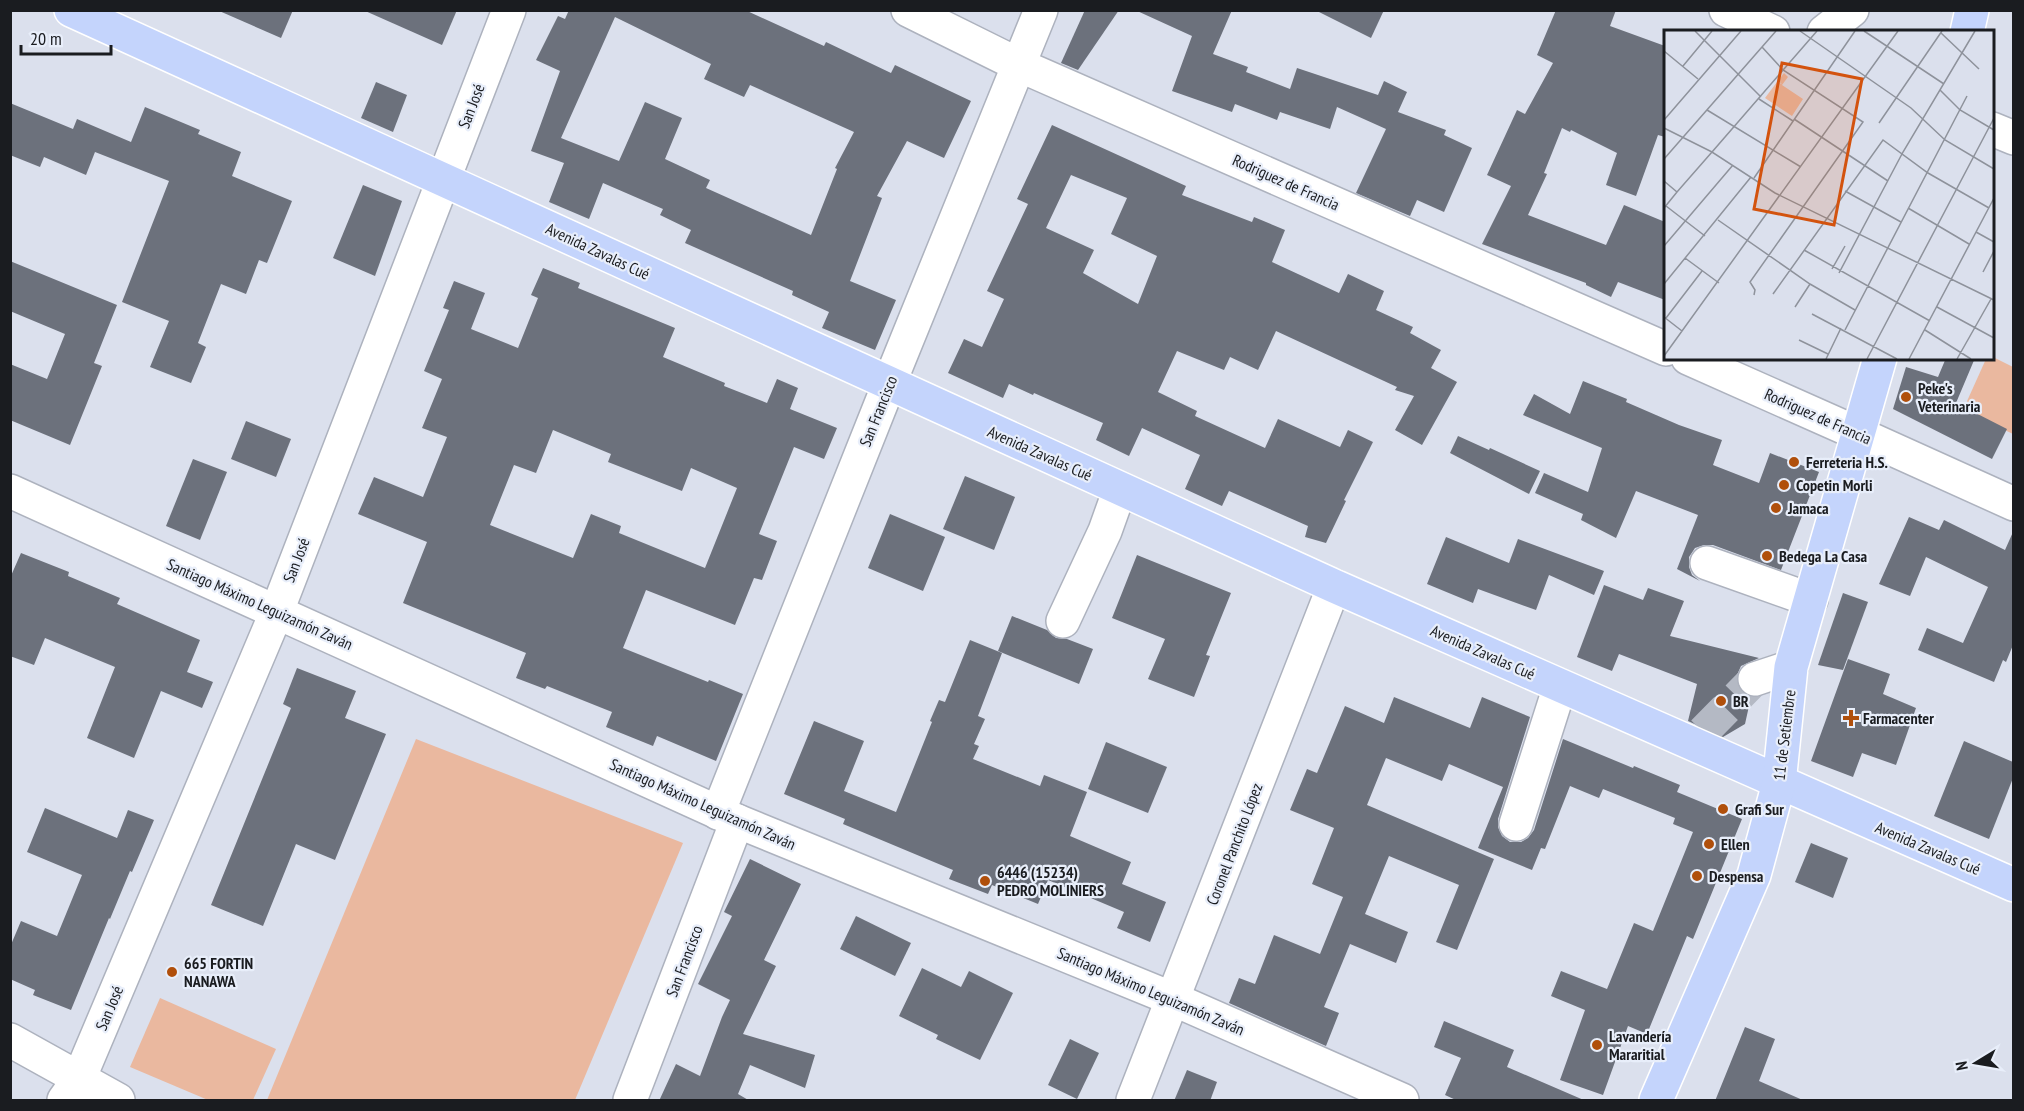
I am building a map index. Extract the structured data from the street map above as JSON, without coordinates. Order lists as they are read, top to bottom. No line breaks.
{"streets":{"main road":["Avenida Zavalas Cué","11 de Setiembre"],"street":["San José","Rodriguez de Francia","San Francisco","Santiago Máximo Leguizamón Zaván","Coronel Panchito López"]},"crossings":[["San José","Avenida Zavalas Cué"],["San José","Santiago Máximo Leguizamón Zaván"],["Rodriguez de Francia","San Francisco"],["Rodriguez de Francia","11 de Setiembre"],["Avenida Zavalas Cué","San Francisco"],["Avenida Zavalas Cué","11 de Setiembre"],["Avenida Zavalas Cué","Coronel Panchito López"],["San Francisco","Santiago Máximo Leguizamón Zaván"],["Santiago Máximo Leguizamón Zaván","Coronel Panchito López"]],"places":{"other":["Peke's Veterinaria","Ferreteria H.S.","Copetin Morli","Jamaca","Bedega La Casa","BR","Grafi Sur","Ellen","Despensa","6446 (15234) PEDRO MOLINIERS","665 FORTIN NANAWA","Lavandería Mararitial"],"health":["Farmacenter"]},"scale_bar":"20 m","north":"left"}
